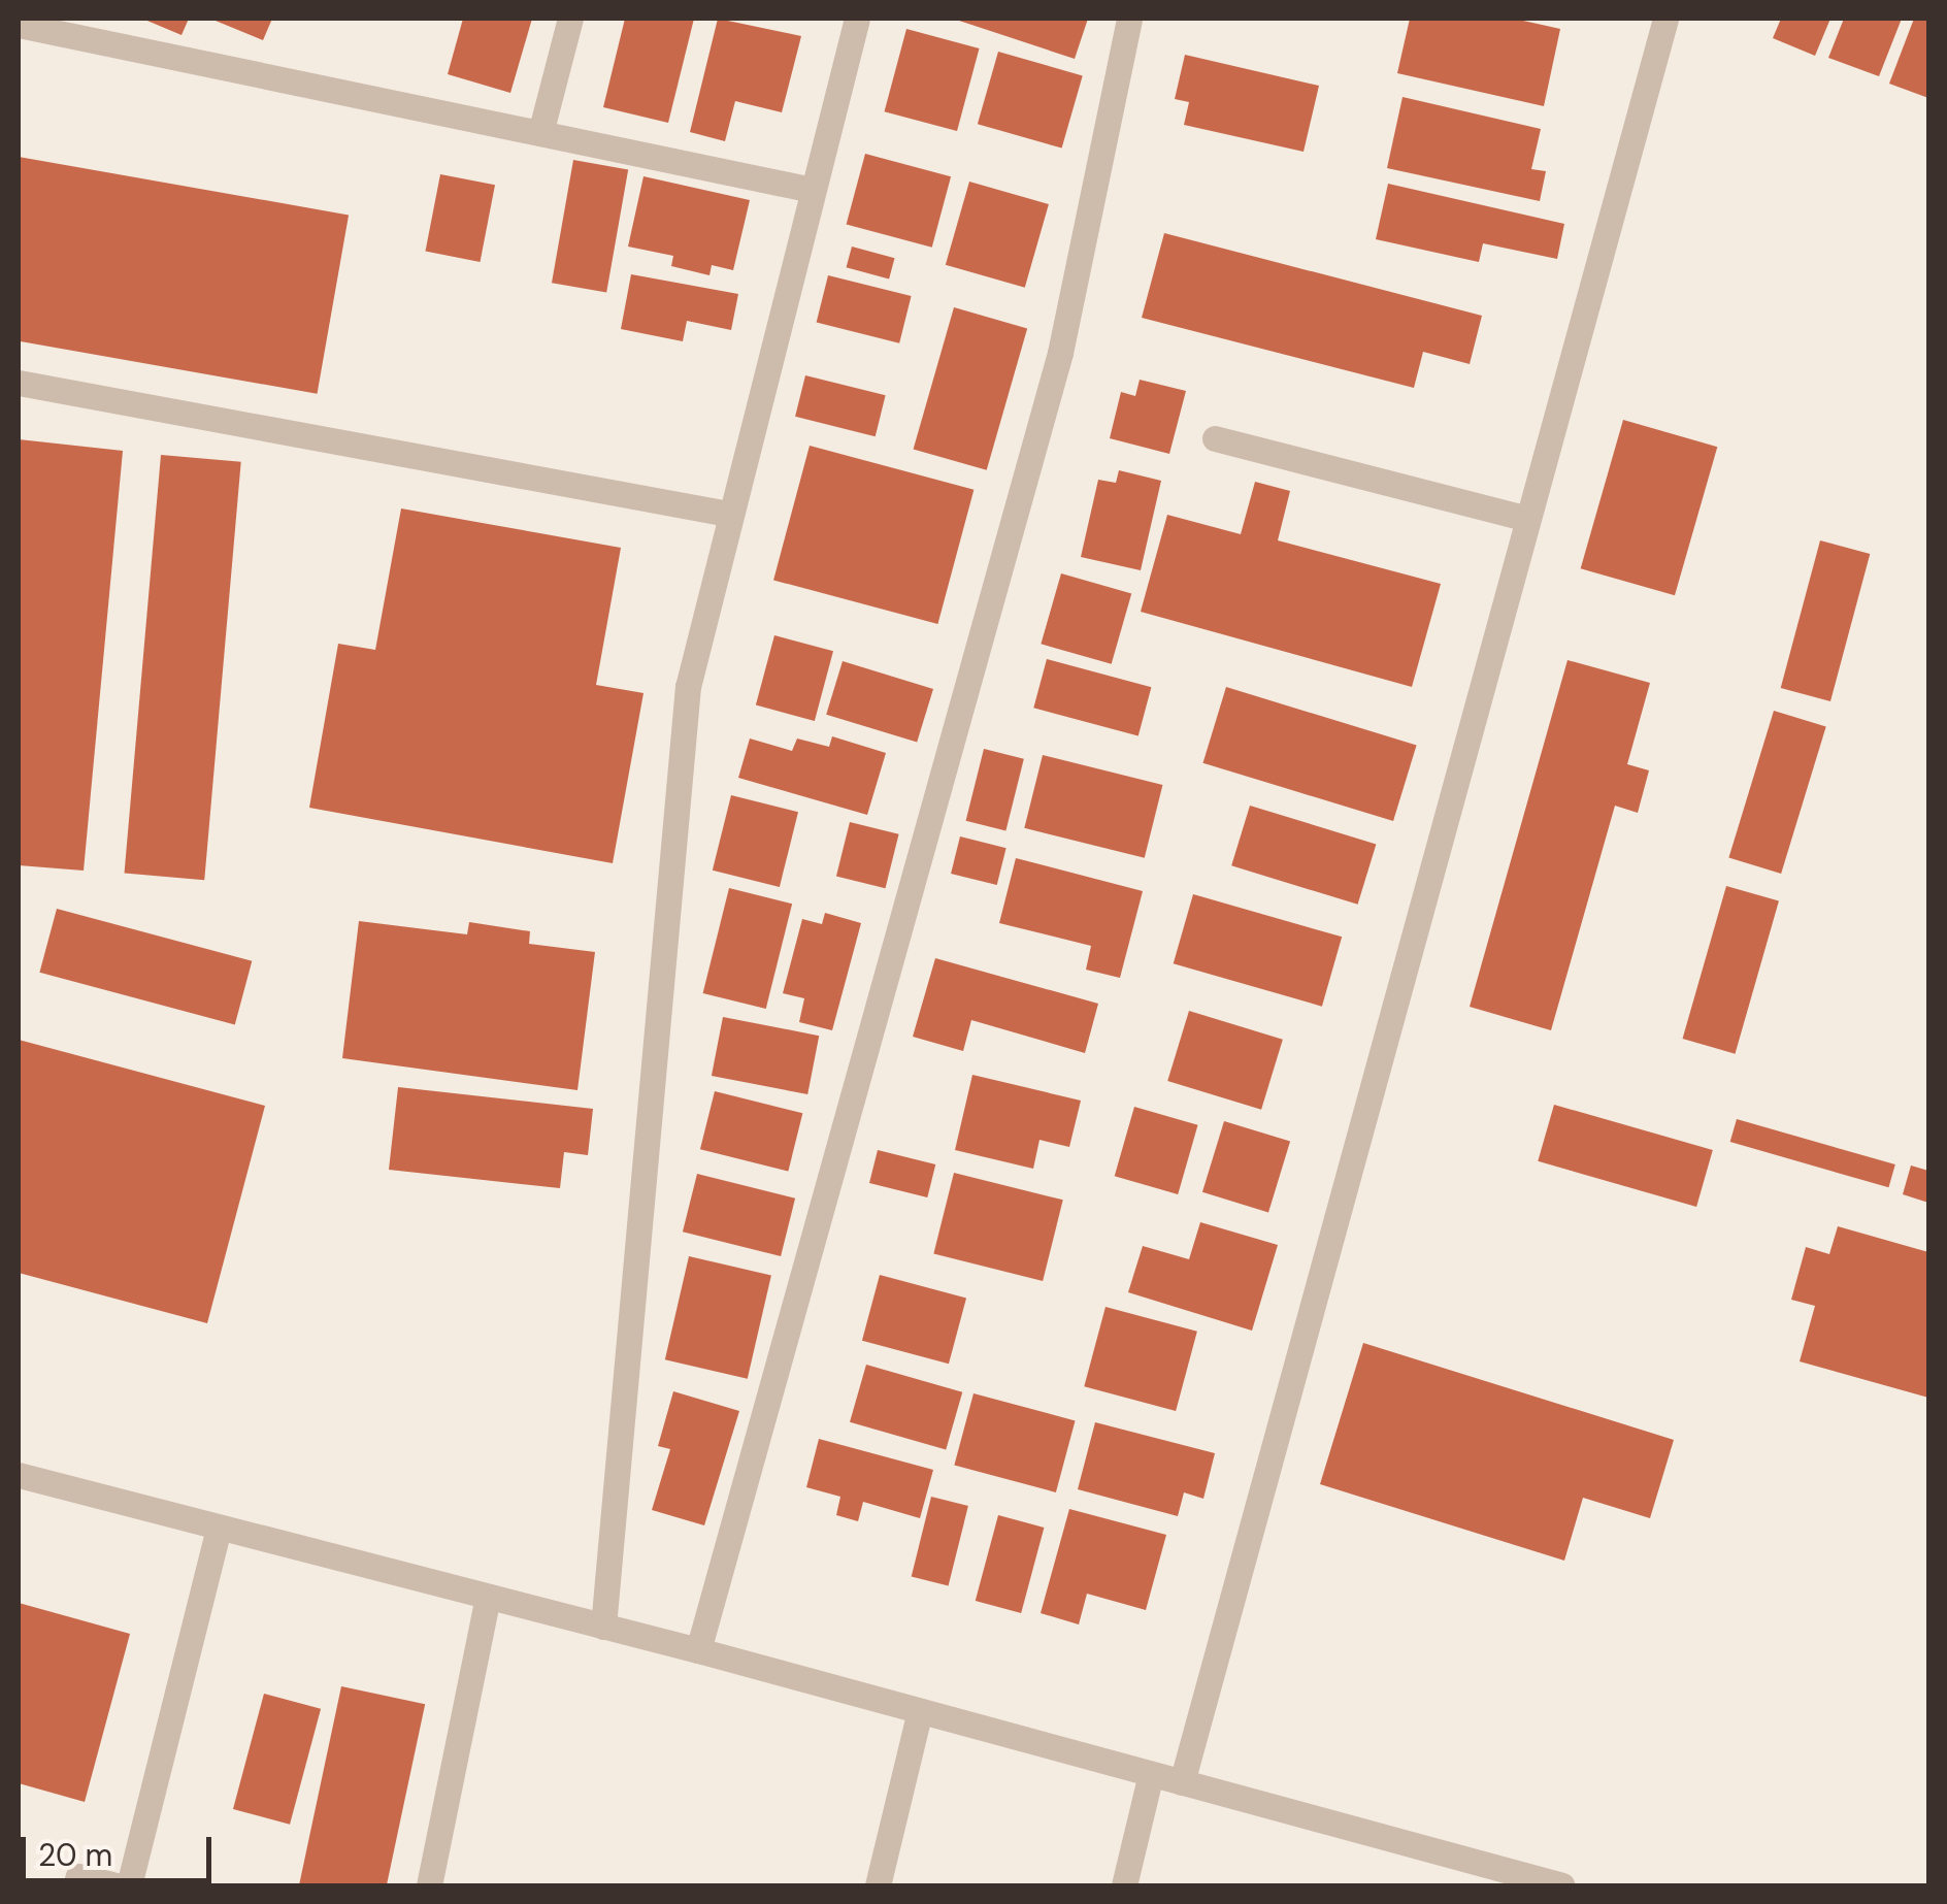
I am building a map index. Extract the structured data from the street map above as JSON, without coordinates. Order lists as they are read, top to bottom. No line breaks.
{"scale_bar":"20 m"}
